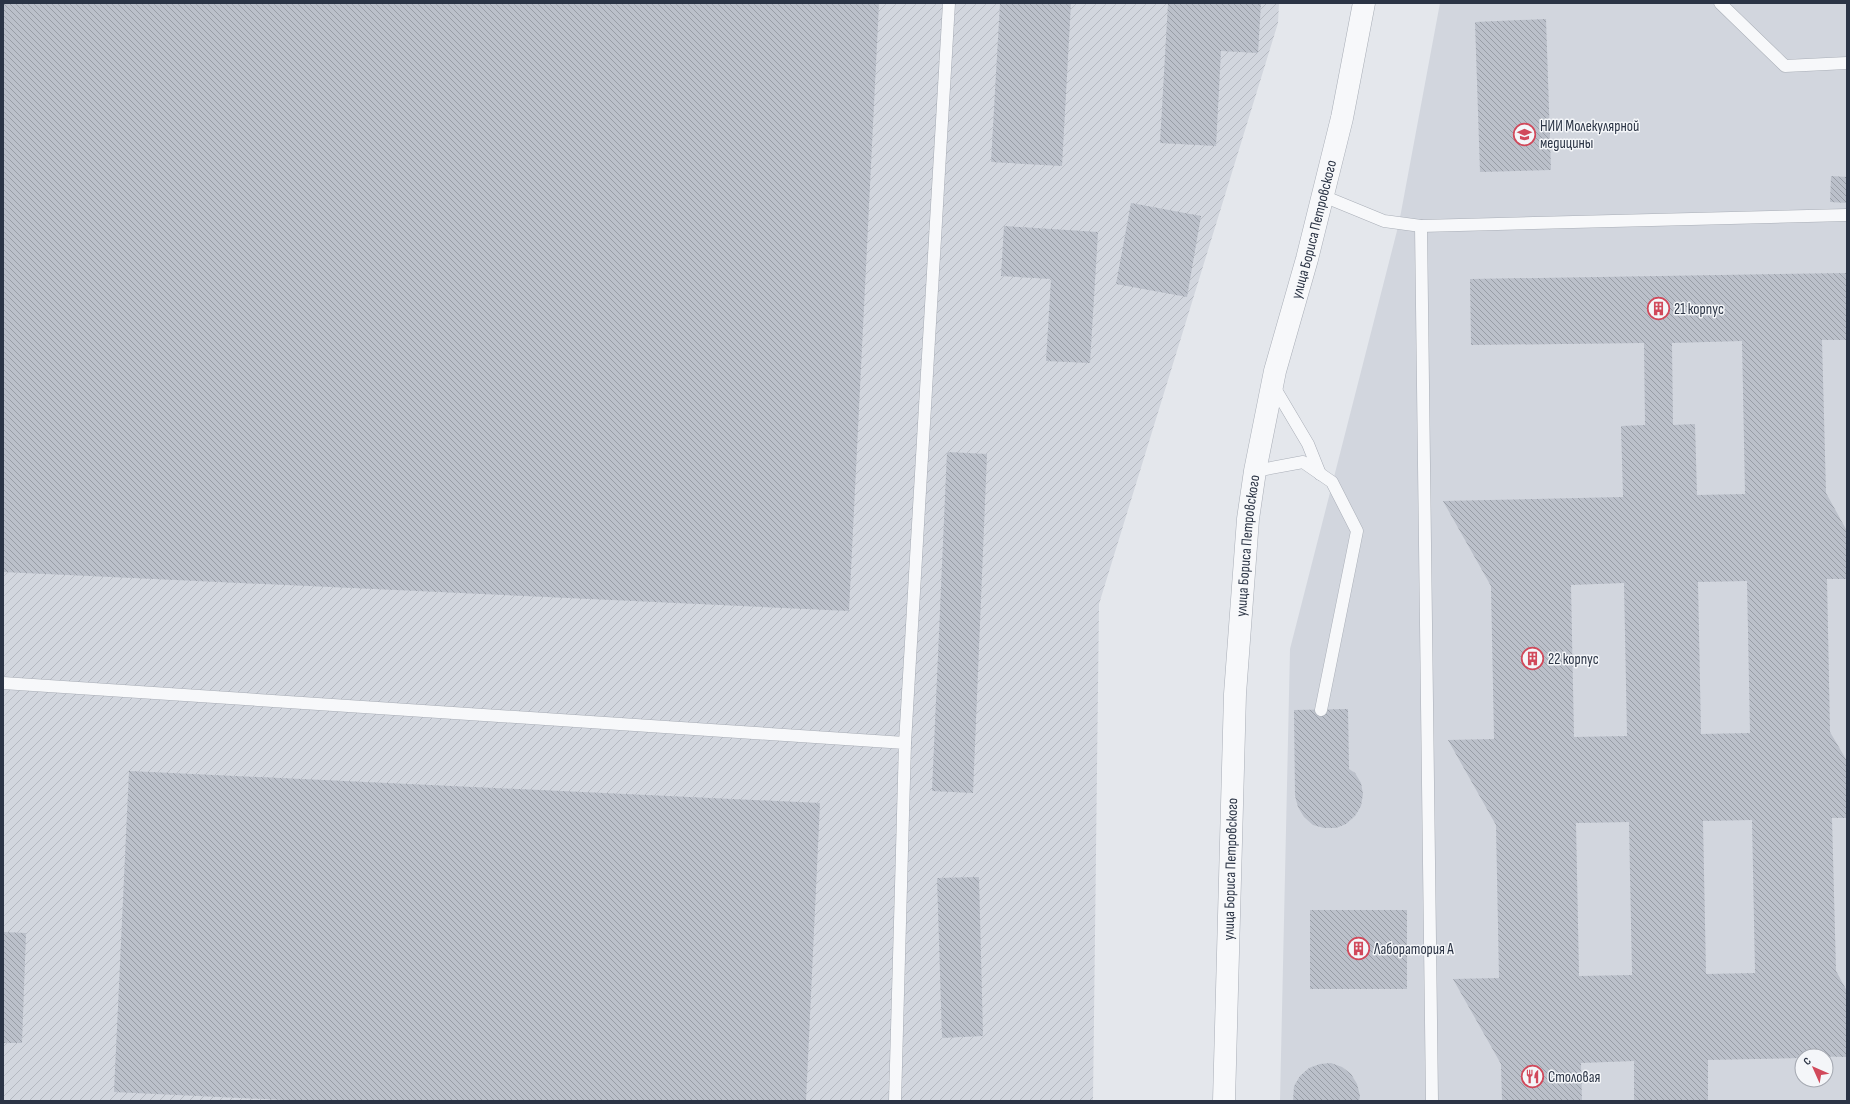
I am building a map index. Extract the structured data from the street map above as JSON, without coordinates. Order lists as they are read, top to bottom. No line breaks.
{"streets":{"street":["улица Бориса Петровского"]},"places":{"school or university":["НИИ Молекулярной медицины"],"building":["21 корпус","22 корпус","Лаборатория А"],"restaurant":["Столовая"]},"north":"top left"}
